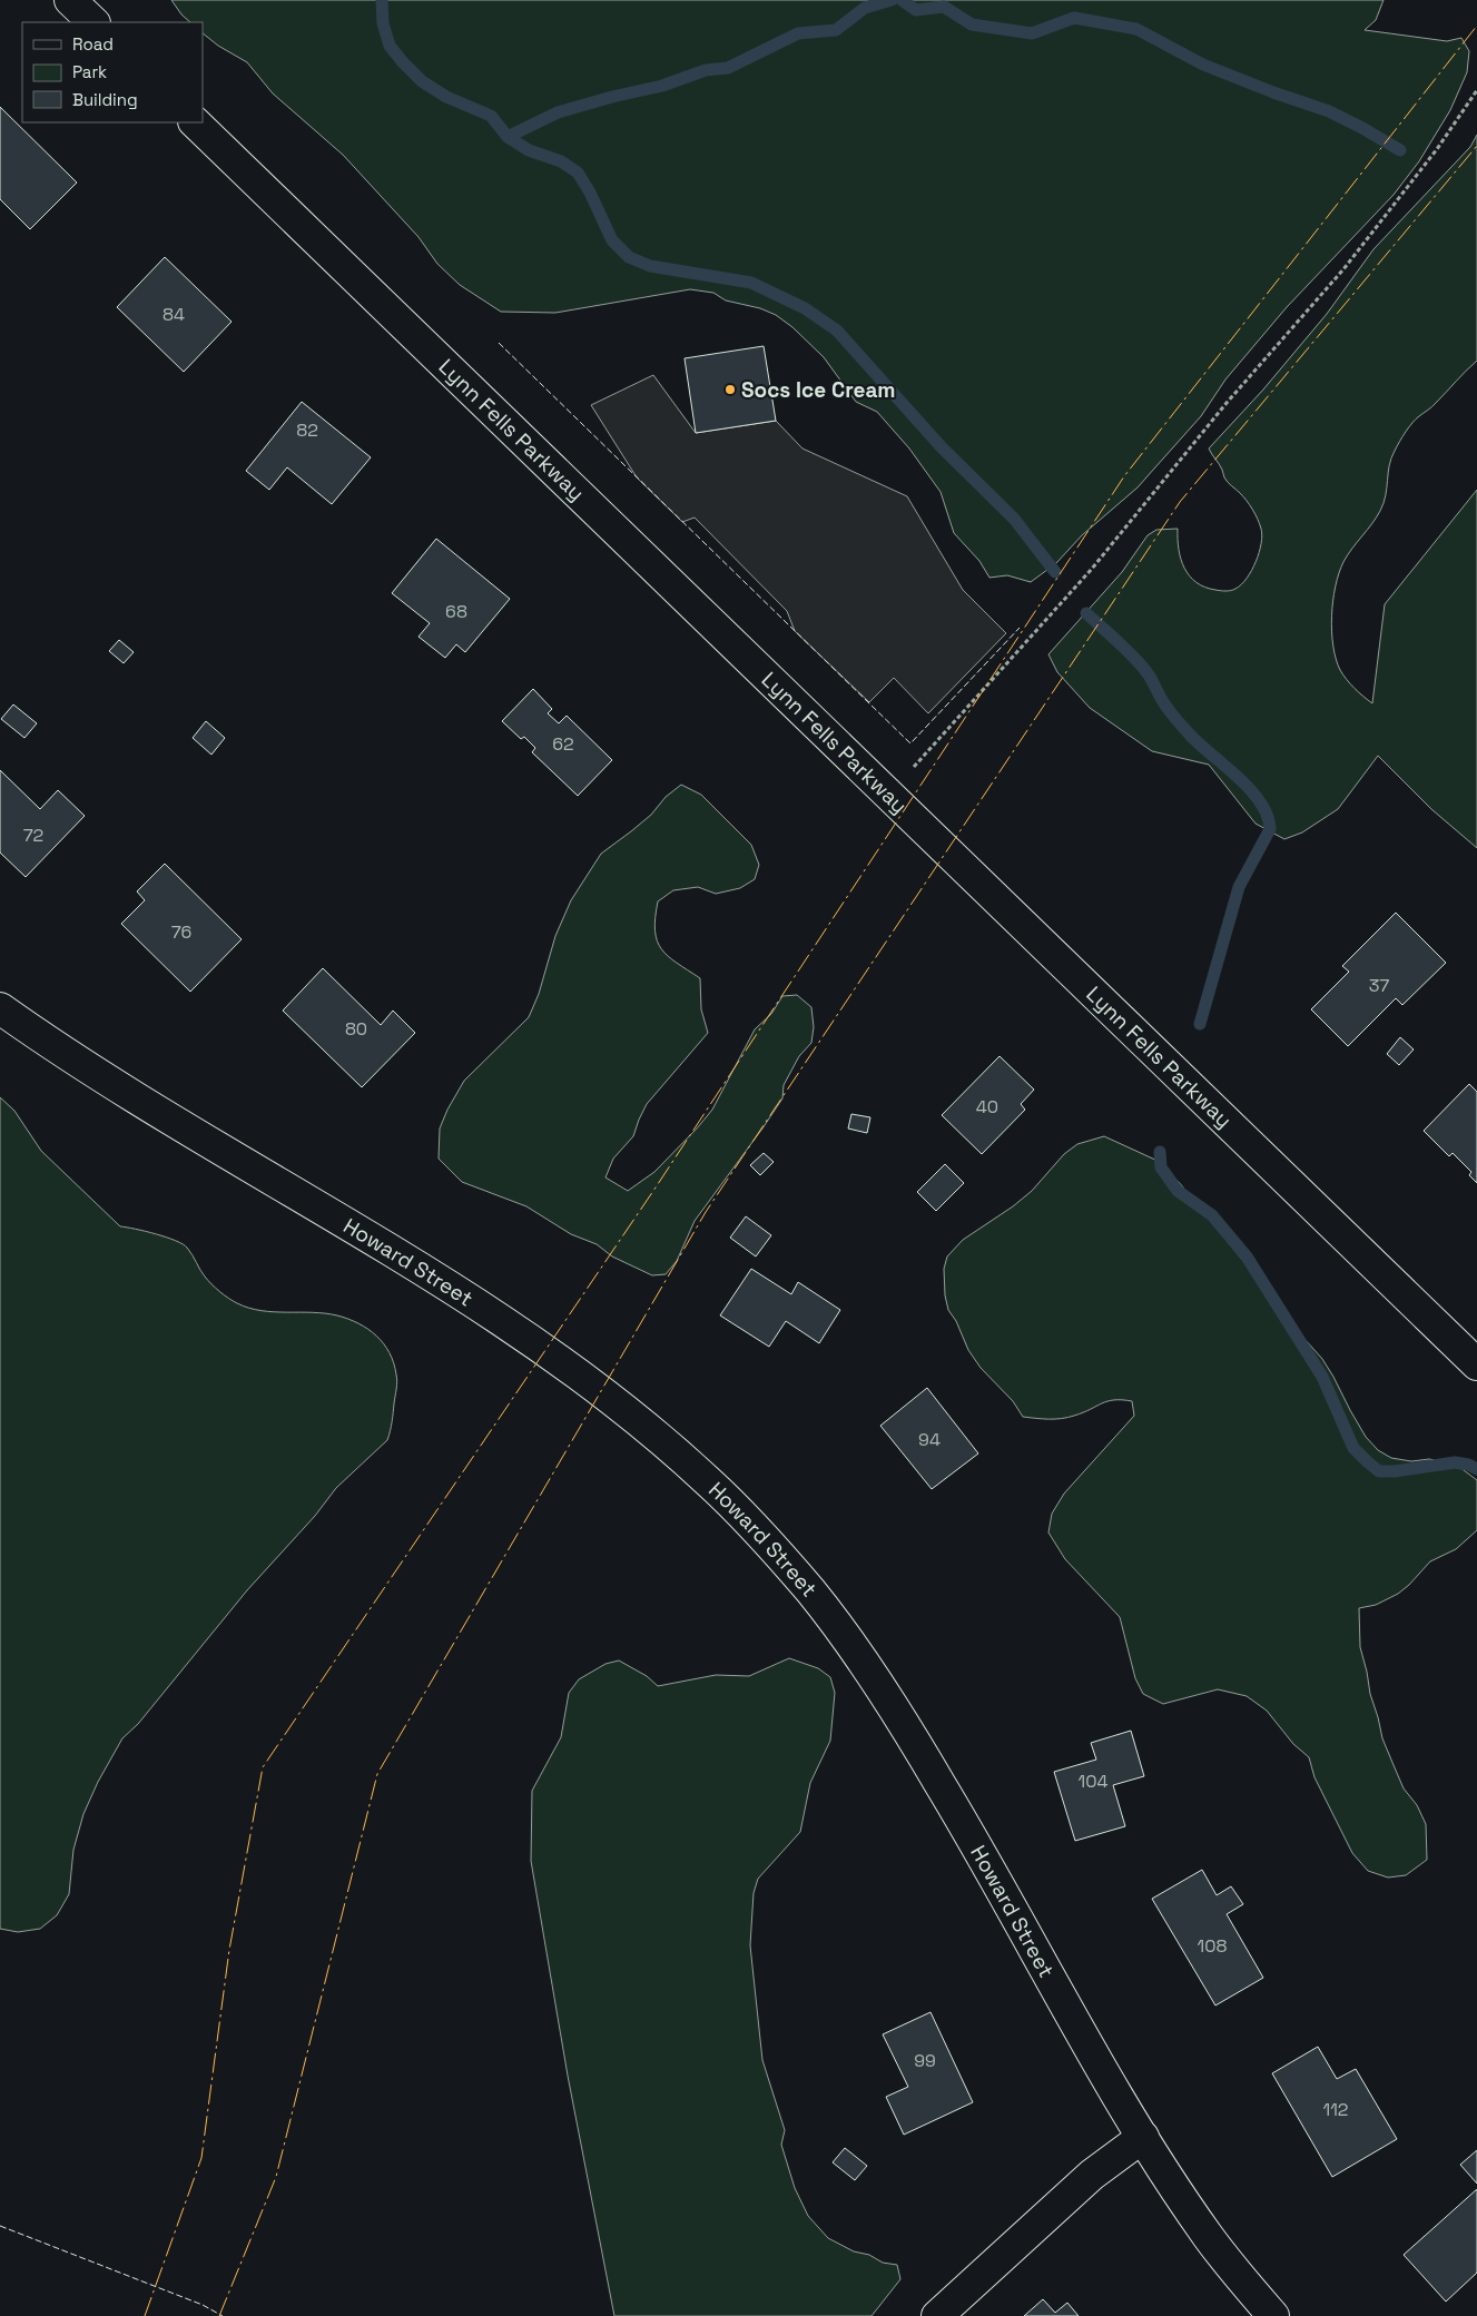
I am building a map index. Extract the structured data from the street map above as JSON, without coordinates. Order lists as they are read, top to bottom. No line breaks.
{"streets":{"street":["Lynn Fells Parkway","Howard Street"]},"places":["Socs Ice Cream"],"house_numbers":["84","82","68","62","72","76","37","80","40","94","104","108","99","112"],"legend":["Road","Park","Building"]}
